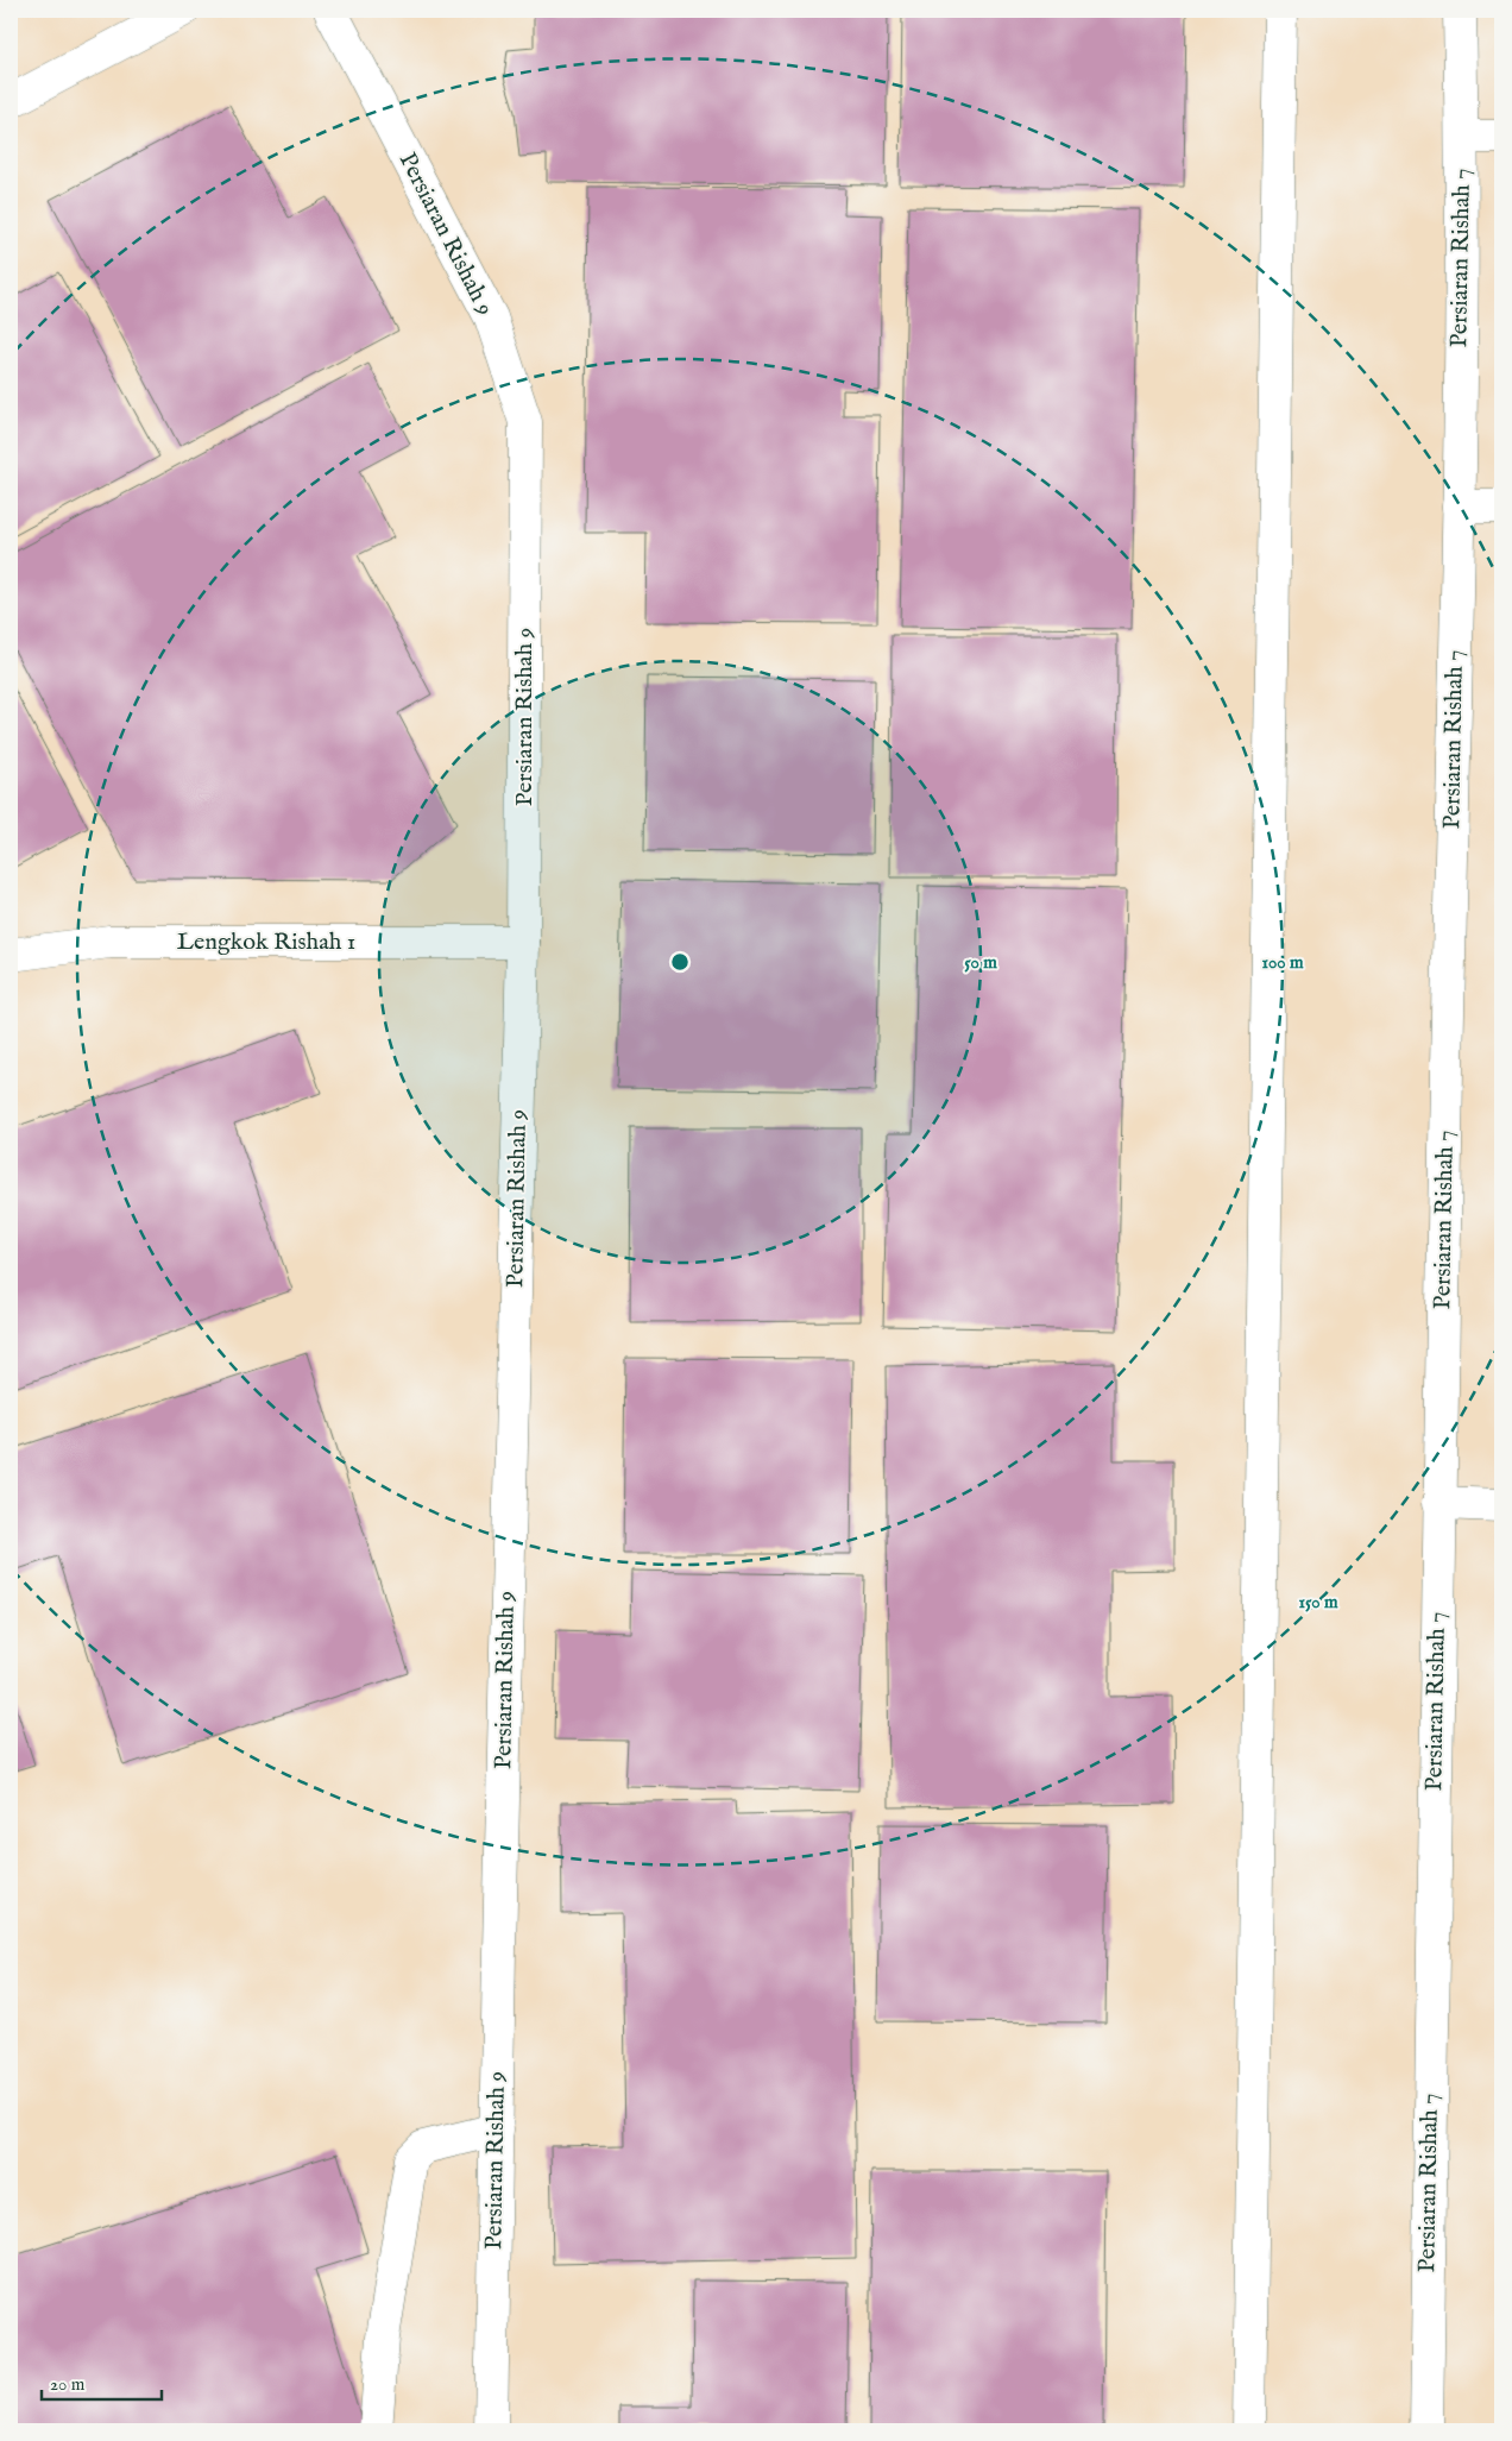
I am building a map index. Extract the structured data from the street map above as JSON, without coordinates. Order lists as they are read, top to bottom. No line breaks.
{"streets":{"street":["Persiaran Rishah 9","Persiaran Rishah 7","Lengkok Rishah 1"]},"crossings":[["Persiaran Rishah 9","Lengkok Rishah 1"]],"scale_bar":"20 m","rings":["50 m","100 m","150 m"]}
